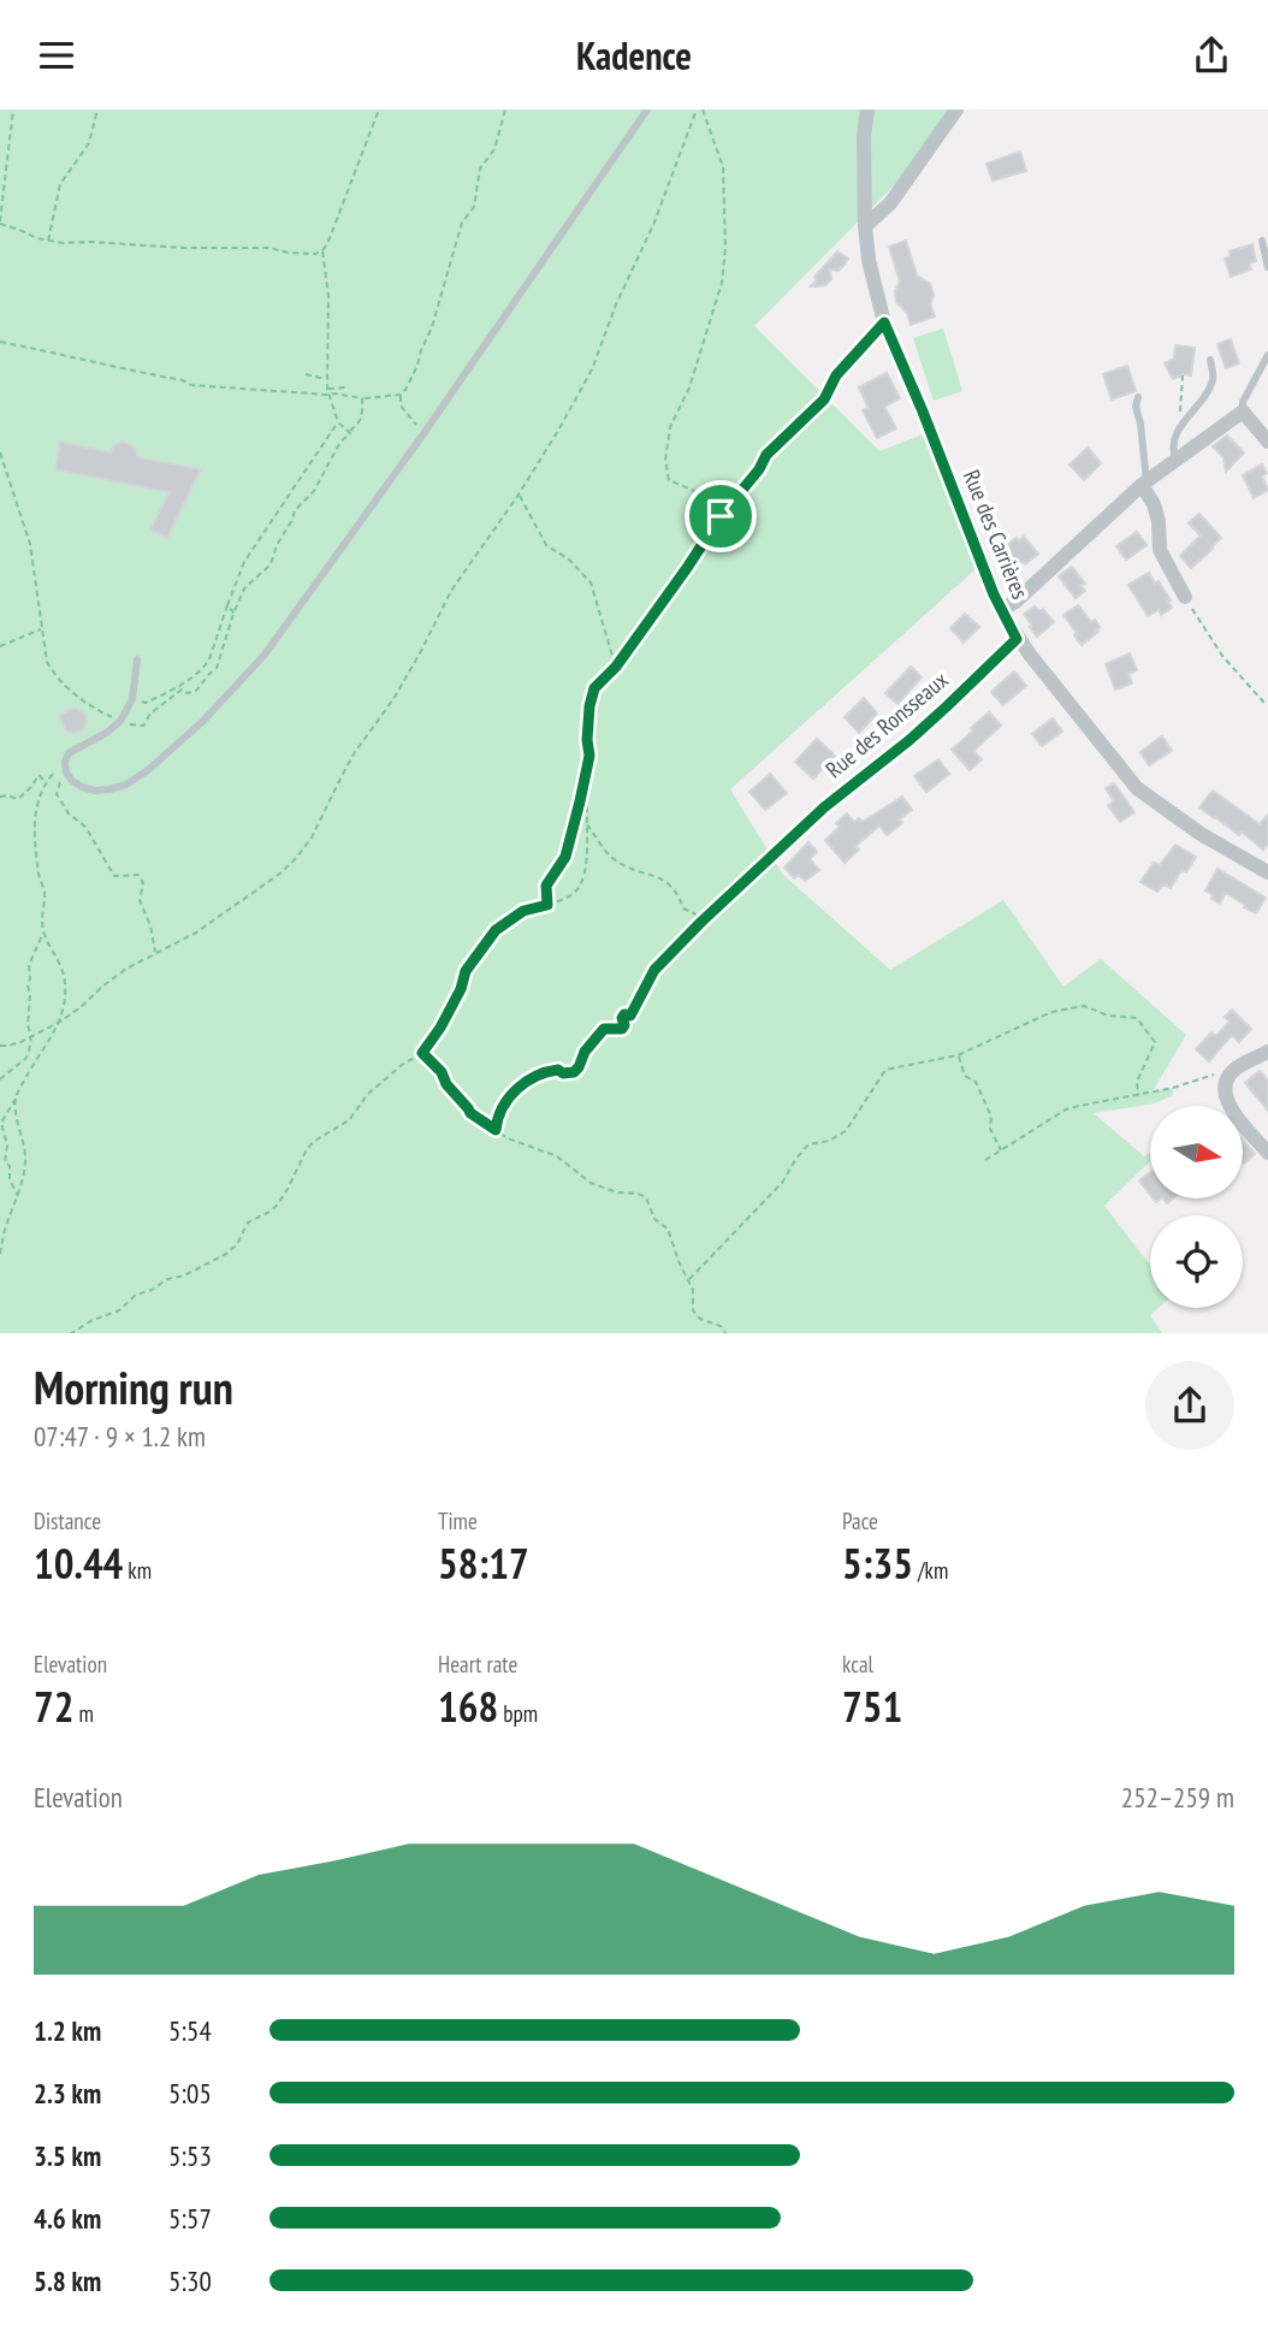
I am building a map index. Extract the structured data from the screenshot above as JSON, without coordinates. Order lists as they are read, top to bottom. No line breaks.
{"streets":{"street":["Rue des Carrières","Rue des Ronsseaux"]},"crossings":[["Rue des Carrières","Rue des Ronsseaux"]],"north":"right","page":{"header":"Kadence","heading":["Morning run","07:47 · 9 × 1.2 km"],"stats":[["Distance","10.44 km"],["Time","58:17"],["Pace","5:35 /km"],["Elevation","72 m"],["Heart rate","168 bpm"],["kcal","751"]],"chart":["Elevation","252–259 m"],"list":[{"name":"1.2 km","note":"5:54"},{"name":"2.3 km","note":"5:05"},{"name":"3.5 km","note":"5:53"},{"name":"4.6 km","note":"5:57"},{"name":"5.8 km","note":"5:30"}]}}
